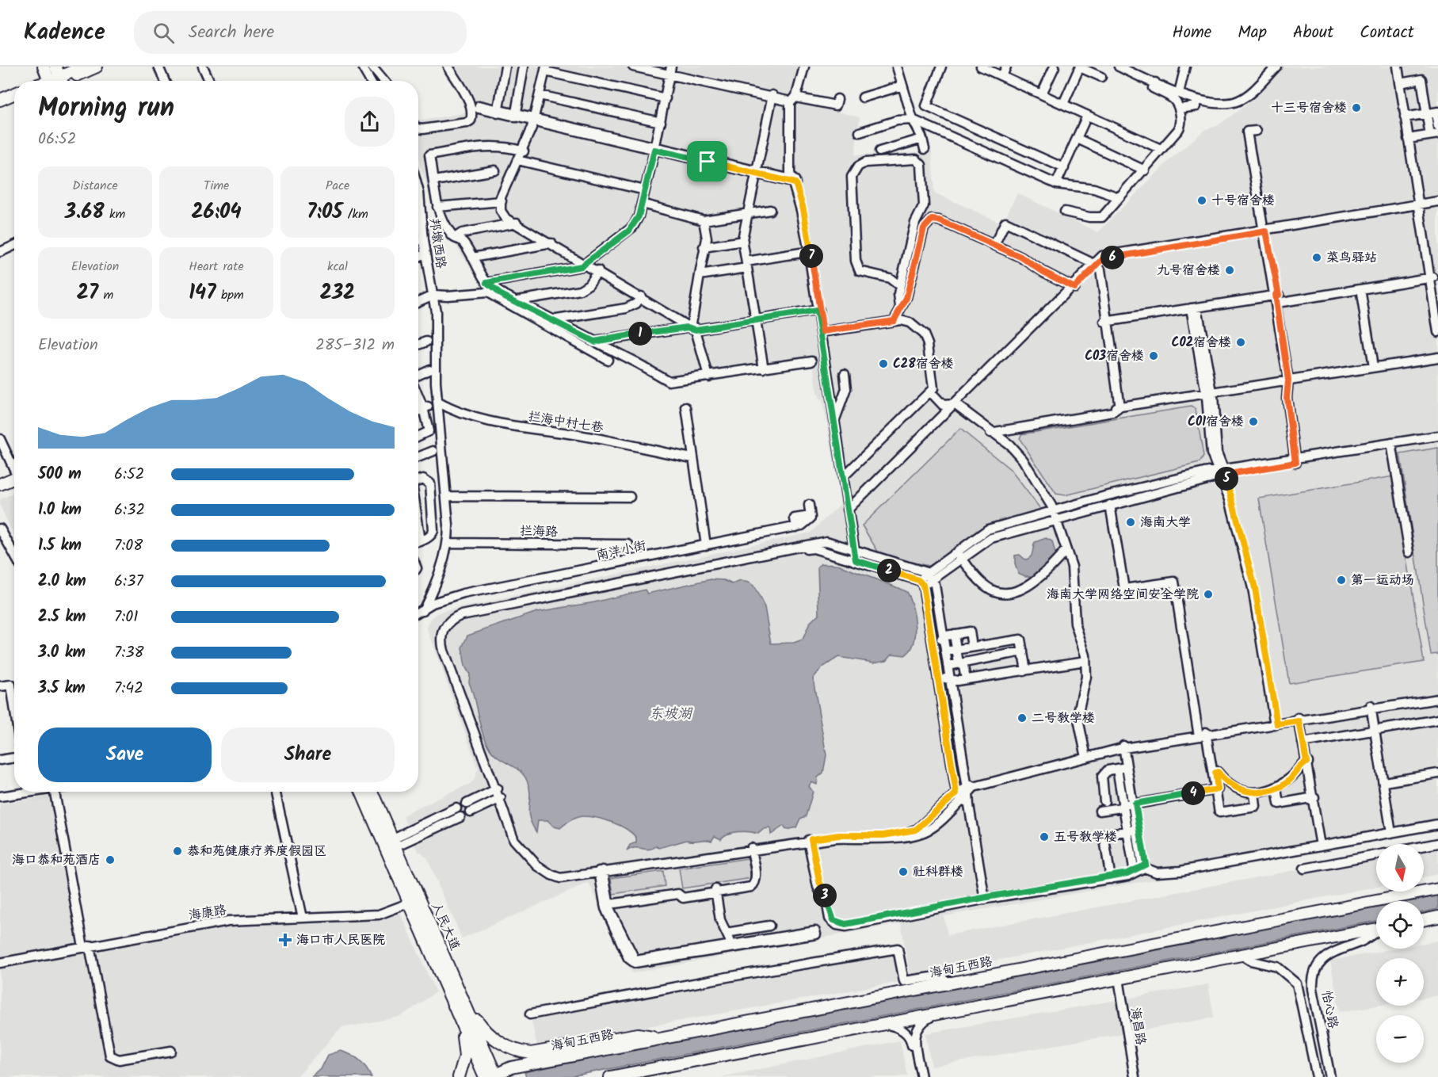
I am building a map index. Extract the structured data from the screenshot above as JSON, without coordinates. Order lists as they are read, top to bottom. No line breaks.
{"streets":{"main road":["人民大道","海甸五西路"],"street":["邦墩西路","拦海中村七巷","拦海路","南洋小街","海康路","怡心路","海昌路"]},"crossings":[["海康路","人民大道"],["人民大道","海甸五西路"]],"water":["东坡湖"],"places":{"other":["十三号宿舍楼","十号宿舍楼","菜鸟驿站","九号宿舍楼","C02宿舍楼","C03宿舍楼","C28宿舍楼","C01宿舍楼","海南大学","第一运动场","海南大学网络空间安全学院","二号教学楼","五号教学楼","恭和苑健康疗养度假园区","海口恭和苑酒店","社科群楼"],"health":["海口市人民医院"]},"north":"bottom","page":{"header":"Kadence","search":"Search here","nav":["Home","Map","About","Contact"],"heading":["Morning run","06:52"],"stats":[["Distance","3.68 km"],["Time","26:04"],["Pace","7:05 /km"],["Elevation","27 m"],["Heart rate","147 bpm"],["kcal","232"]],"pins":["7","6","1","5","2","4","3"],"chart":["Elevation","285–312 m"],"list":[{"name":"500 m","note":"6:52"},{"name":"1.0 km","note":"6:32"},{"name":"1.5 km","note":"7:08"},{"name":"2.0 km","note":"6:37"},{"name":"2.5 km","note":"7:01"},{"name":"3.0 km","note":"7:38"},{"name":"3.5 km","note":"7:42"}],"buttons":["Save","Share"],"map_buttons":["+","−"]}}
